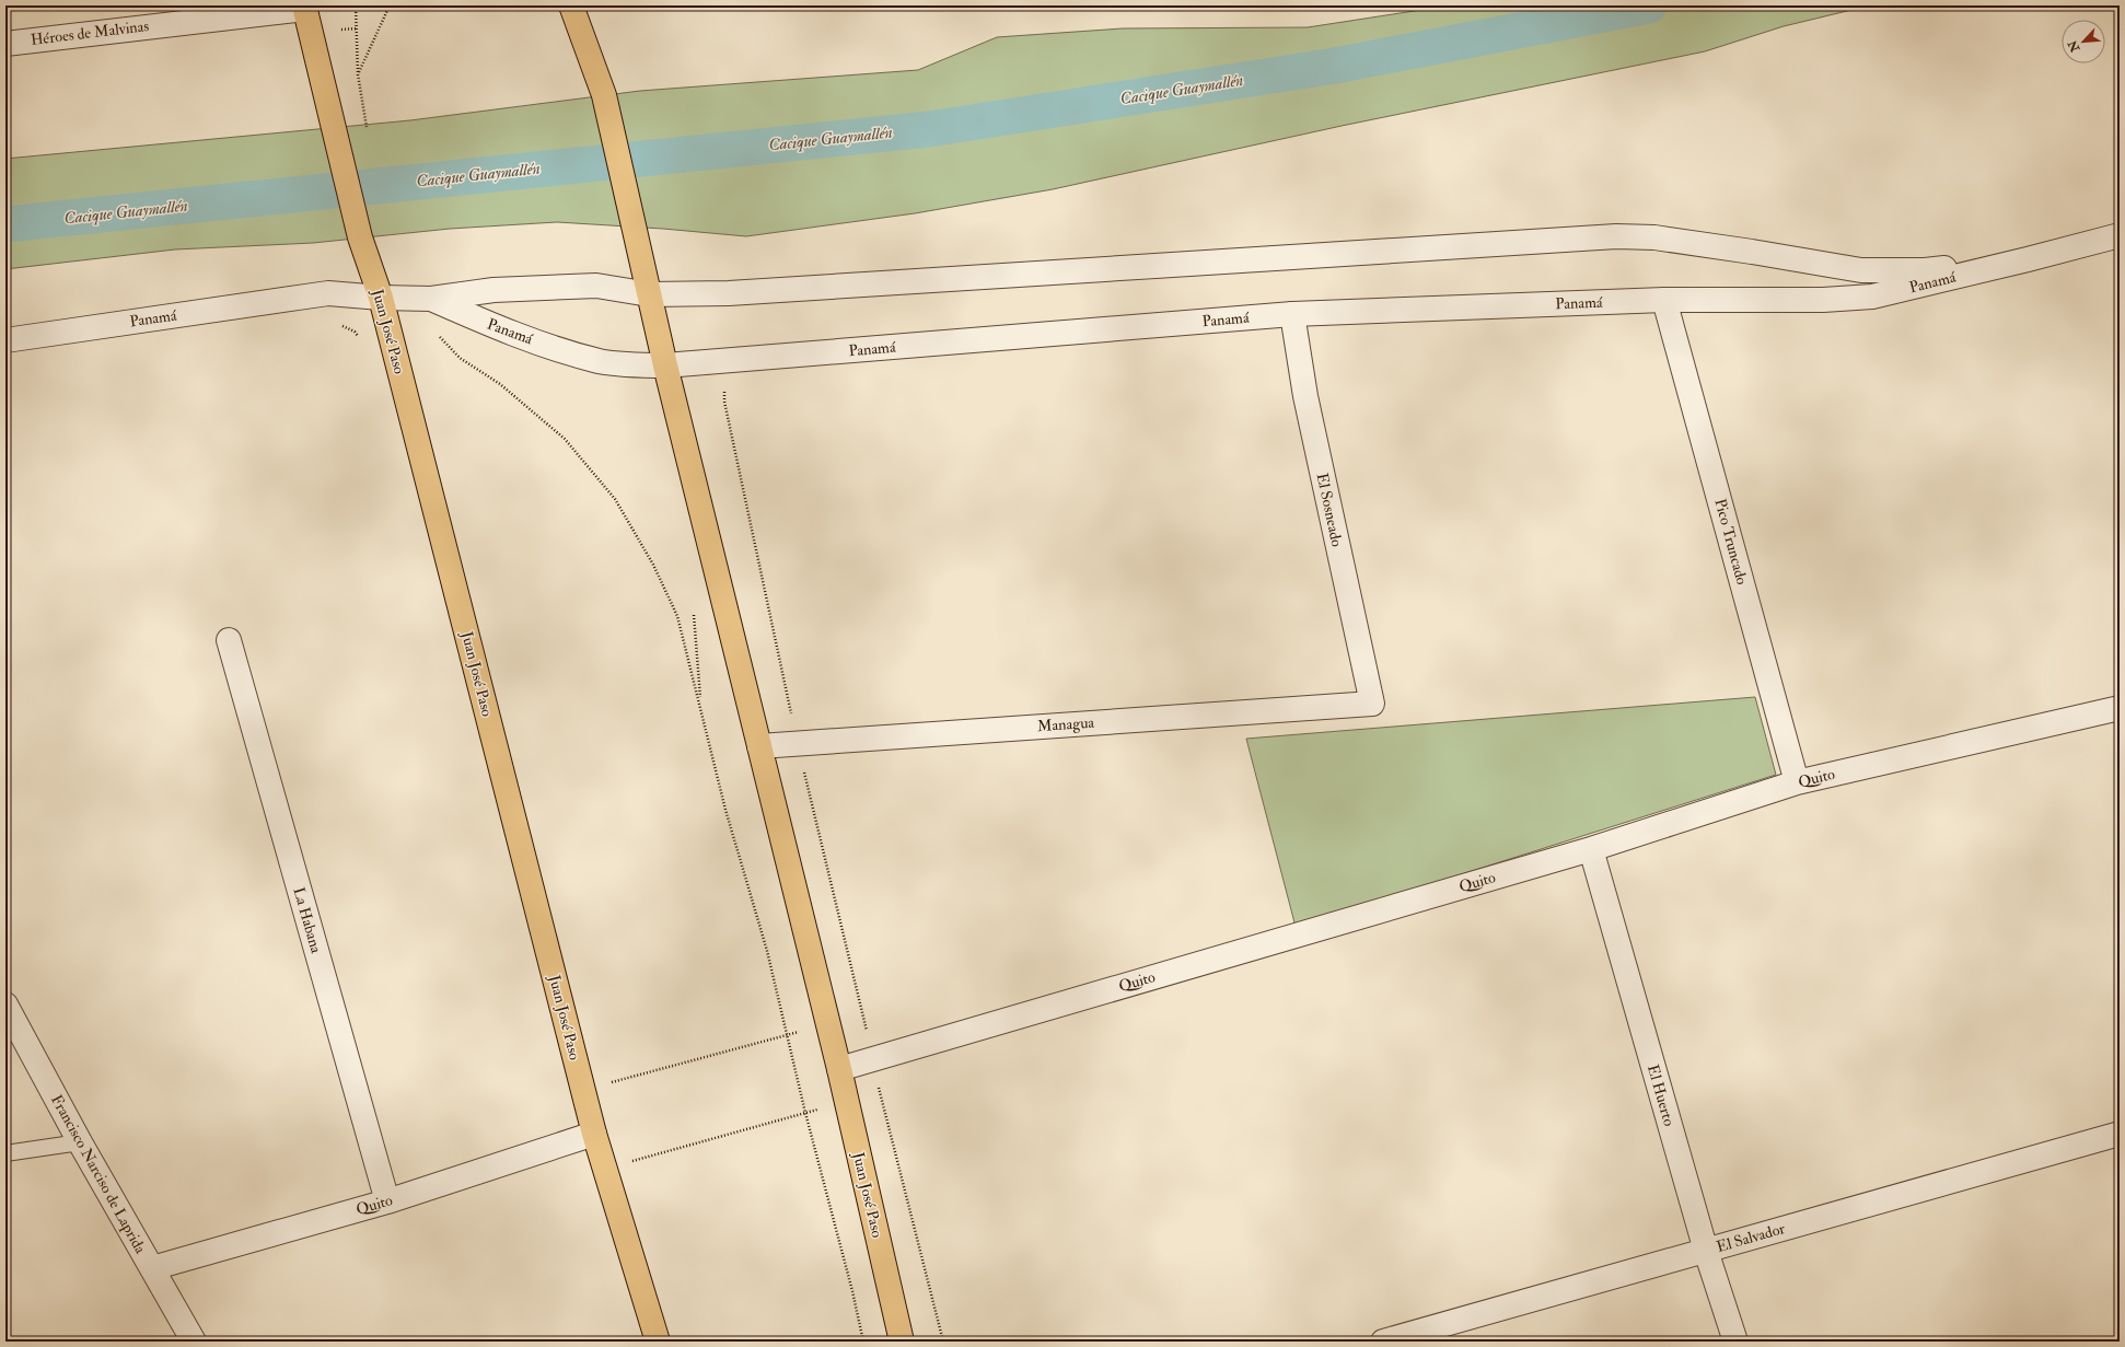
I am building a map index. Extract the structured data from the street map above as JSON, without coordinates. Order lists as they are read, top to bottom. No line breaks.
{"streets":{"highway":["Juan José Paso"],"street":["Héroes de Malvinas","Panamá","El Sosneado","Pico Truncado","Managua","Quito","La Habana","El Huerto","Francisco Narciso de Laprida","El Salvador"]},"crossings":[["Héroes de Malvinas","Juan José Paso"],["Panamá","Juan José Paso"],["Panamá","El Sosneado"],["Panamá","Pico Truncado"],["Juan José Paso","Managua"],["Juan José Paso","Quito"],["El Sosneado","Managua"],["Pico Truncado","Quito"],["Quito","La Habana"],["Quito","El Huerto"],["Quito","Francisco Narciso de Laprida"],["El Huerto","El Salvador"]],"water":["Cacique Guaymallén"],"north":"bottom left"}
